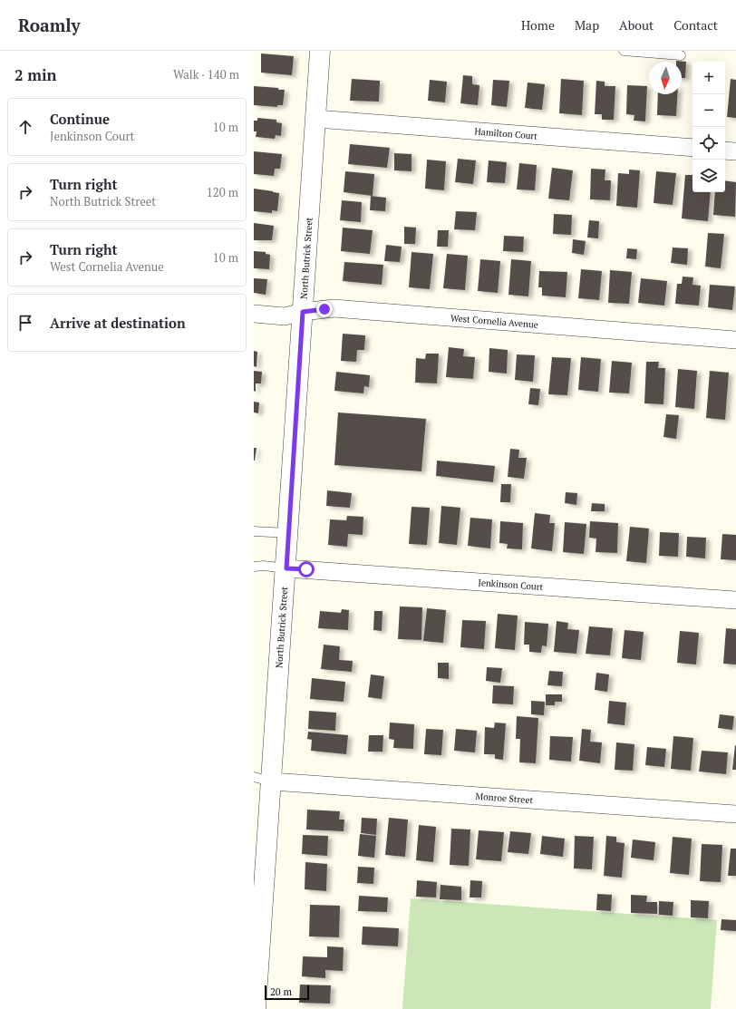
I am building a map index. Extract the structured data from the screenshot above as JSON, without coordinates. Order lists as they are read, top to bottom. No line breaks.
{"streets":{"street":["Hamilton Court","North Butrick Street","West Cornelia Avenue","Jenkinson Court","Monroe Street"]},"crossings":[["Hamilton Court","North Butrick Street"],["North Butrick Street","West Cornelia Avenue"],["North Butrick Street","Jenkinson Court"],["North Butrick Street","Monroe Street"]],"scale_bar":"20 m","north":"bottom","page":{"header":"Roamly","nav":["Home","Map","About","Contact"],"heading":["2 min","Walk · 140 m"],"map_buttons":["+","−"],"list":[["Continue","Jenkinson Court","10 m"],["Turn right","North Butrick Street","120 m"],["Turn right","West Cornelia Avenue","10 m"],"Arrive at destination"],"scale":"20 m"}}
